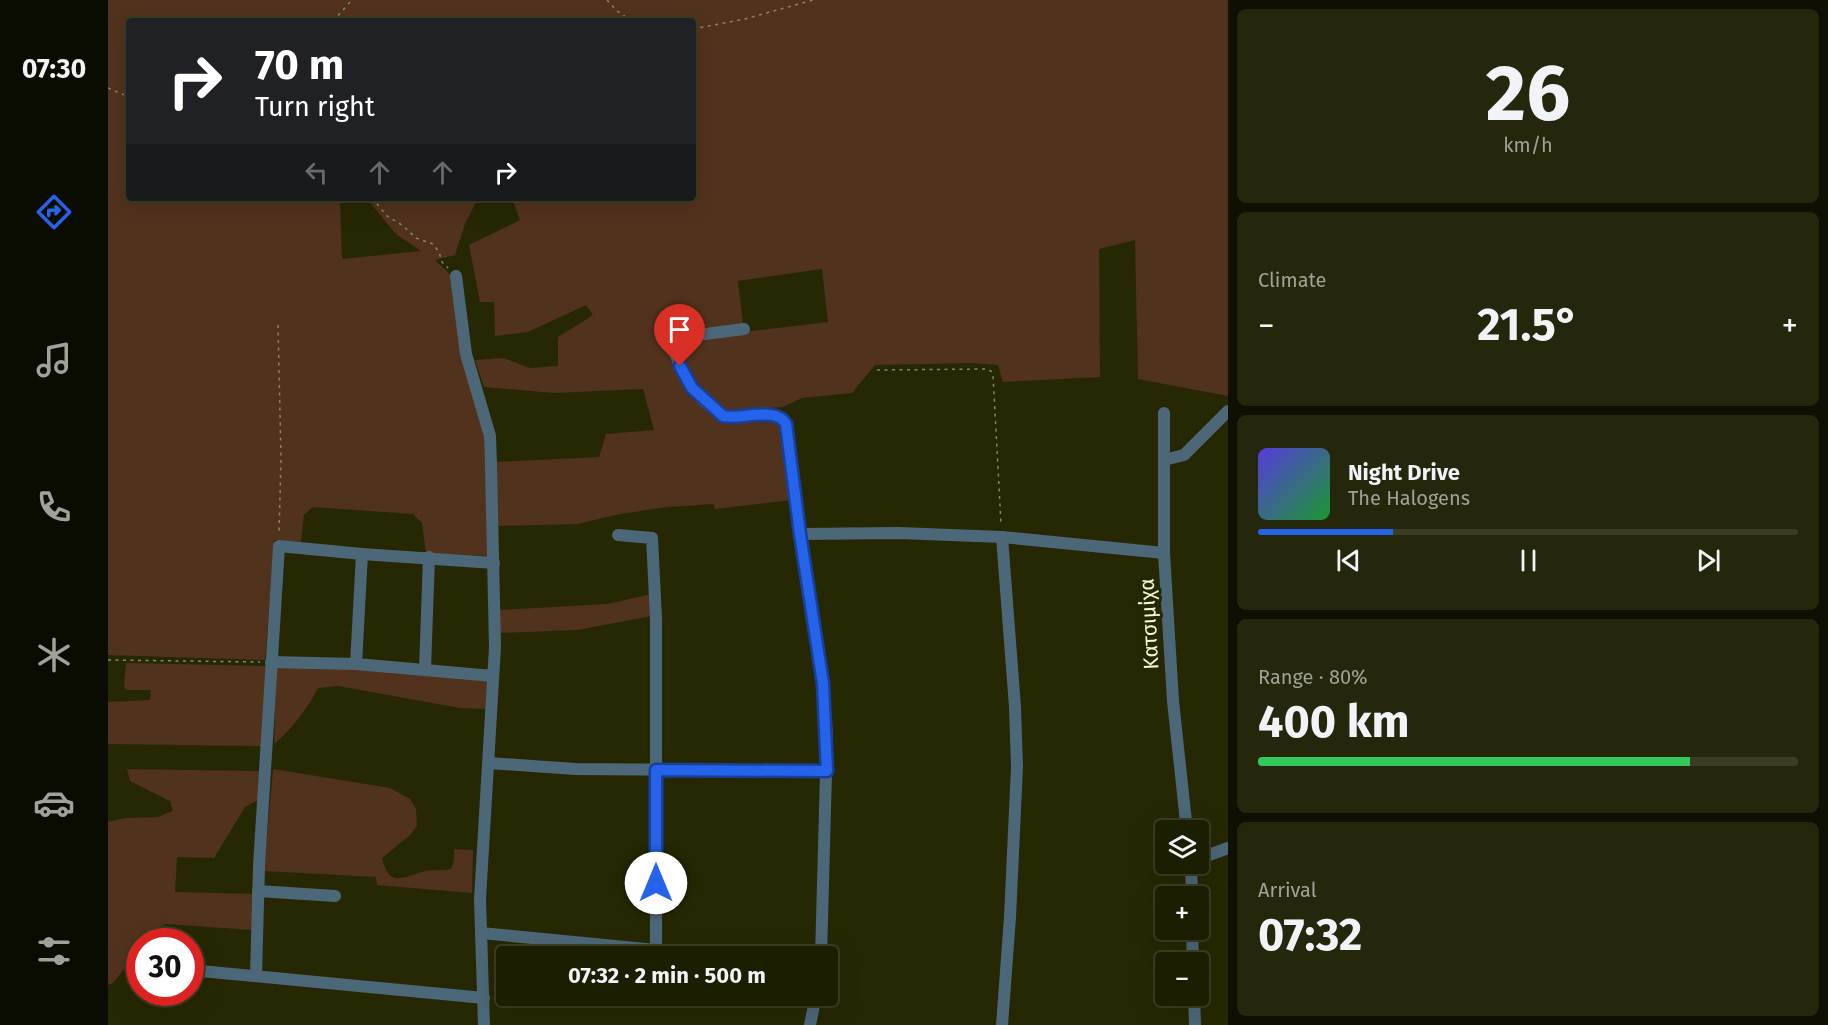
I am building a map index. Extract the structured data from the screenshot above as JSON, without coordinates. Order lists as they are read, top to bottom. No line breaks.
{"streets":{"street":["Κατσιμίχα"]},"page":{"tabs":"07:30","tile":[["26","km/h"],"Climate",["Range · 80%","400 km"],["Arrival","07:32"]],"turn":["70 m","Turn right"],"heat":["−","21.5°","+"],"song":["Night Drive","The Halogens"],"map_buttons":["+","−"],"limit":"30","trip":"07:32 · 2 min · 500 m"}}
